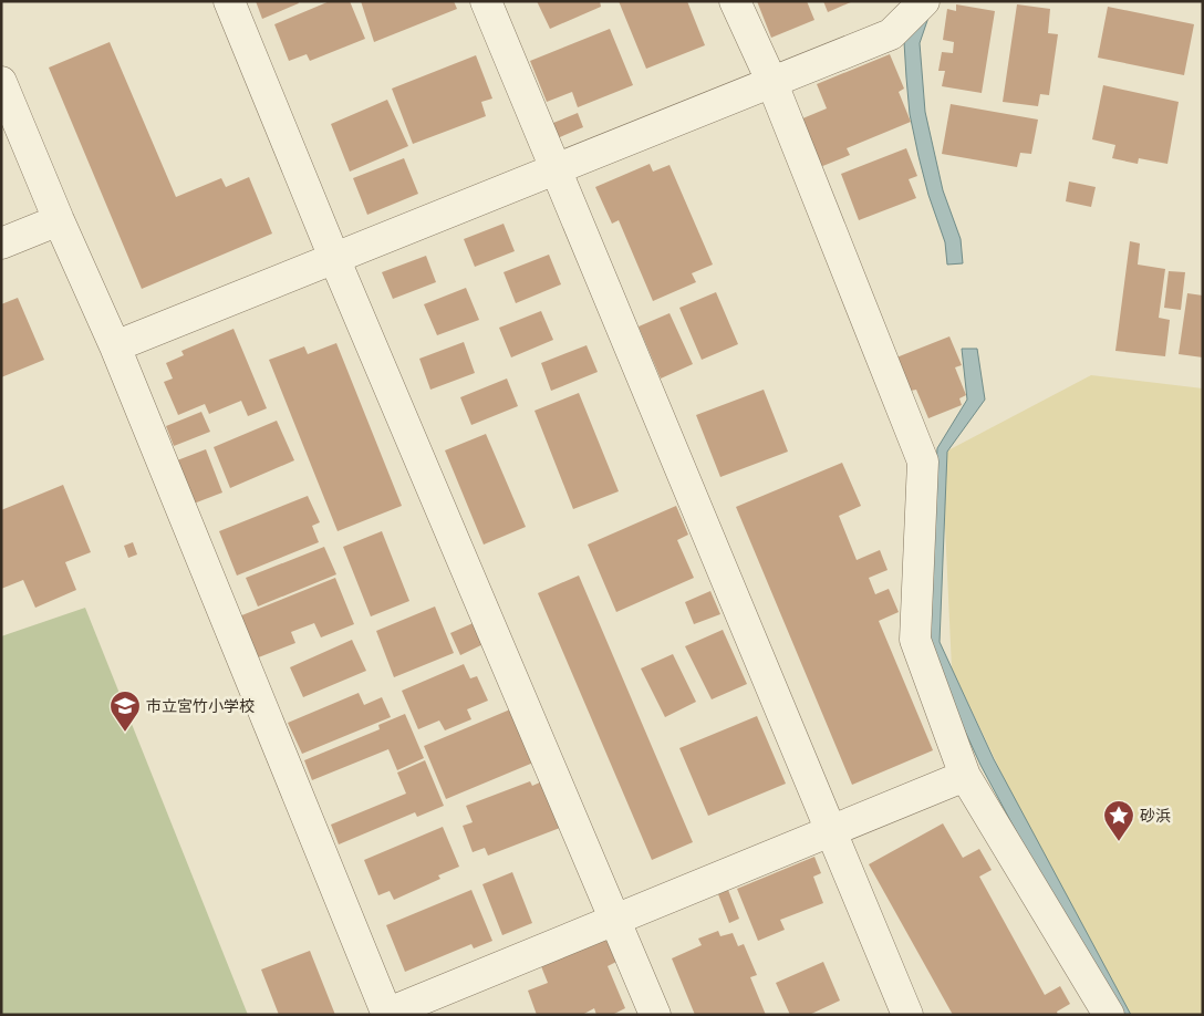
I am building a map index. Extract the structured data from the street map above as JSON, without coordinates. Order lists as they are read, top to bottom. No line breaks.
{"places":{"school or university":["市立宮竹小学校"],"place":["砂浜"]}}
